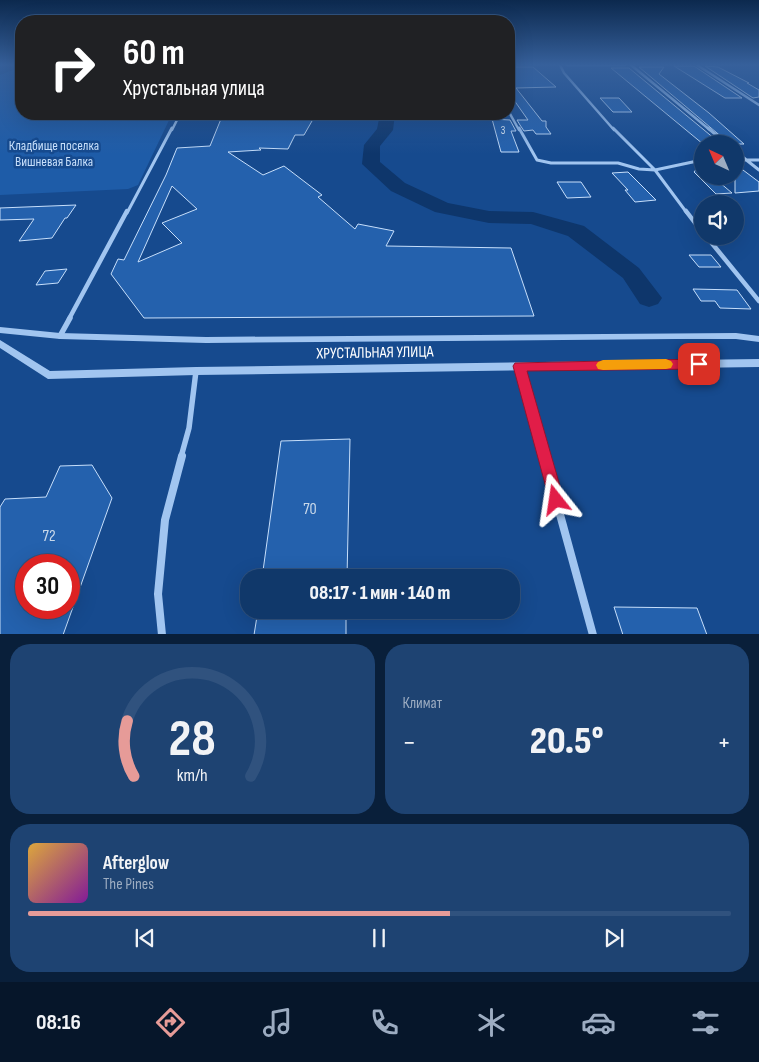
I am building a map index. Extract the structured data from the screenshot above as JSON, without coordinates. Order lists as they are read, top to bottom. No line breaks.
{"streets":{"street":["ХРУСТАЛЬНАЯ УЛИЦА"]},"parks":["Кладбище поселка Вишневая Балка"],"house_numbers":["3","70","72"],"north":"top left","page":{"turn":["60 m","Хрустальная улица"],"limit":"30","trip":"08:17 · 1 мин · 140 m","tile":"Климат","heat":["−","20.5°","+"],"song":["Afterglow","The Pines"],"tabs":"08:16","gauge":["28","km/h"]}}
